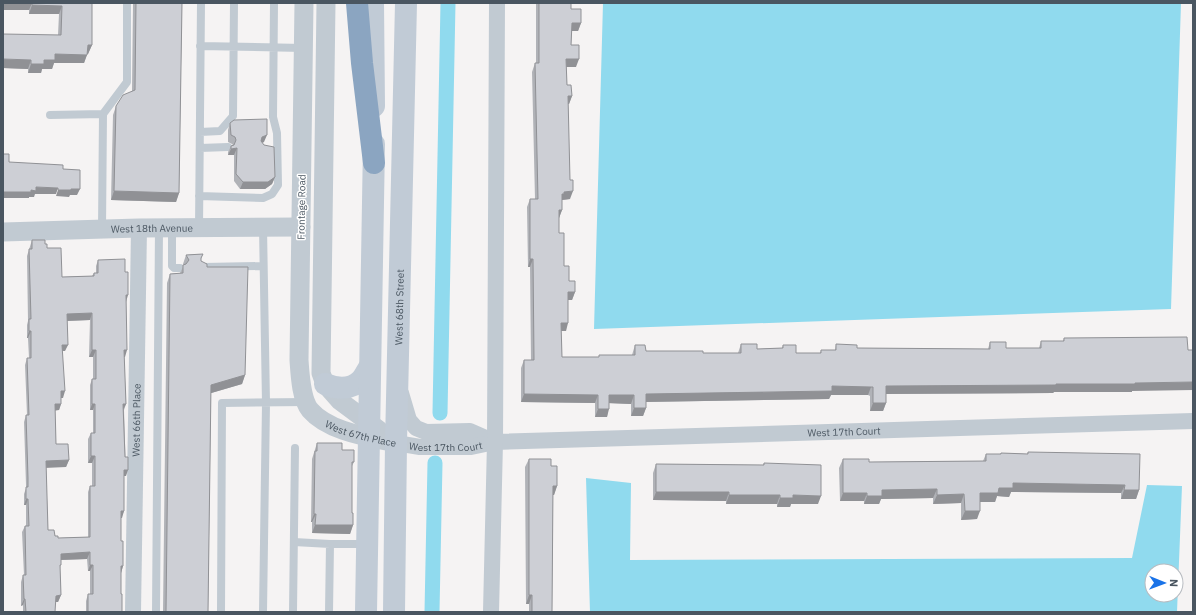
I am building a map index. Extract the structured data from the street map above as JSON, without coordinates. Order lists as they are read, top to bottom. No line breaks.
{"streets":{"main road":["West 68th Street"],"street":["Frontage Road","West 18th Avenue","West 66th Place","West 67th Place","West 17th Court"]},"crossings":[["Frontage Road","West 18th Avenue"],["Frontage Road","West 67th Place"],["West 18th Avenue","West 66th Place"],["West 68th Street","West 67th Place"],["West 68th Street","West 17th Court"],["West 67th Place","West 17th Court"]],"north":"right"}
